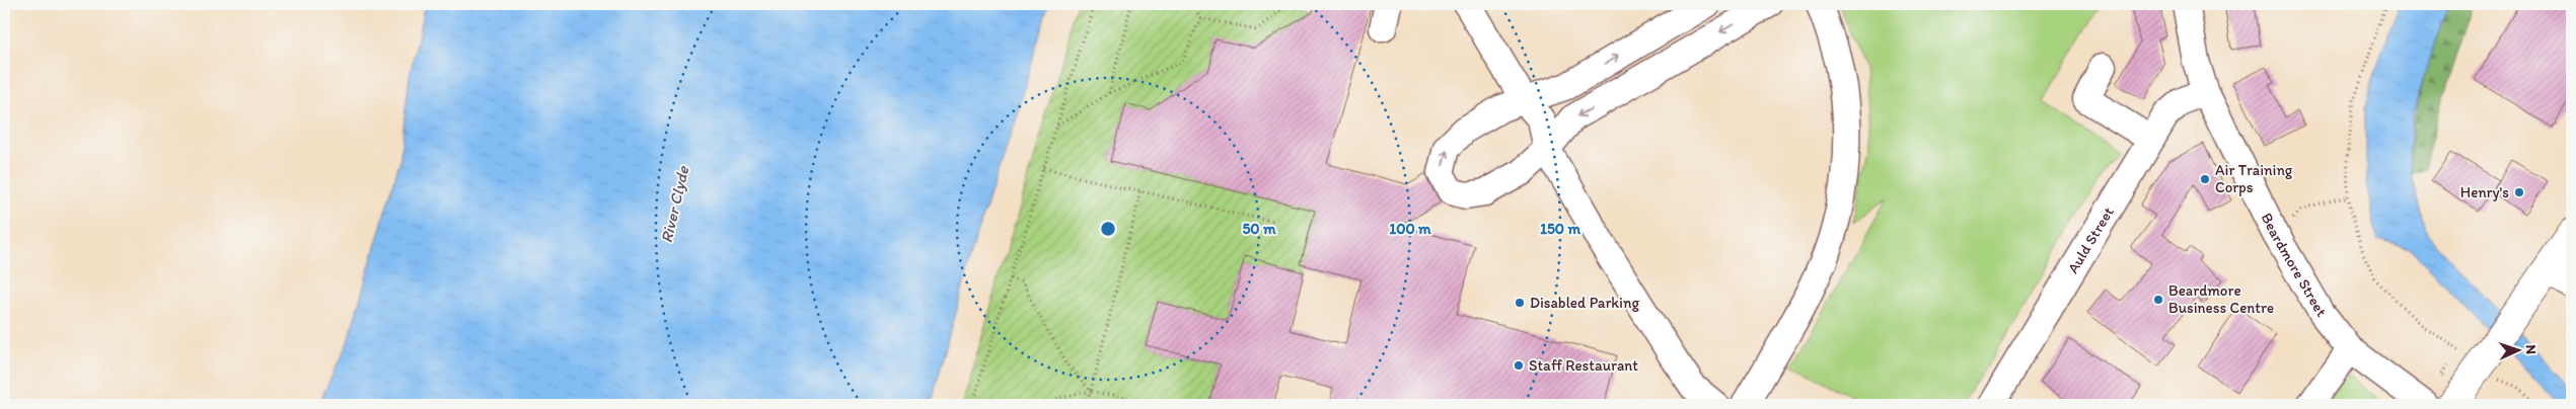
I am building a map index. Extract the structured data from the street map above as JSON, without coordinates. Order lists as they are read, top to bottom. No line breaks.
{"streets":{"street":["Auld Street","Beardmore Street"]},"crossings":[["Auld Street","Beardmore Street"]],"water":["River Clyde"],"places":["Air Training Corps","Henry's","Beardmore Business Centre","Disabled Parking","Staff Restaurant"],"north":"right","rings":["50 m","100 m","150 m"]}
